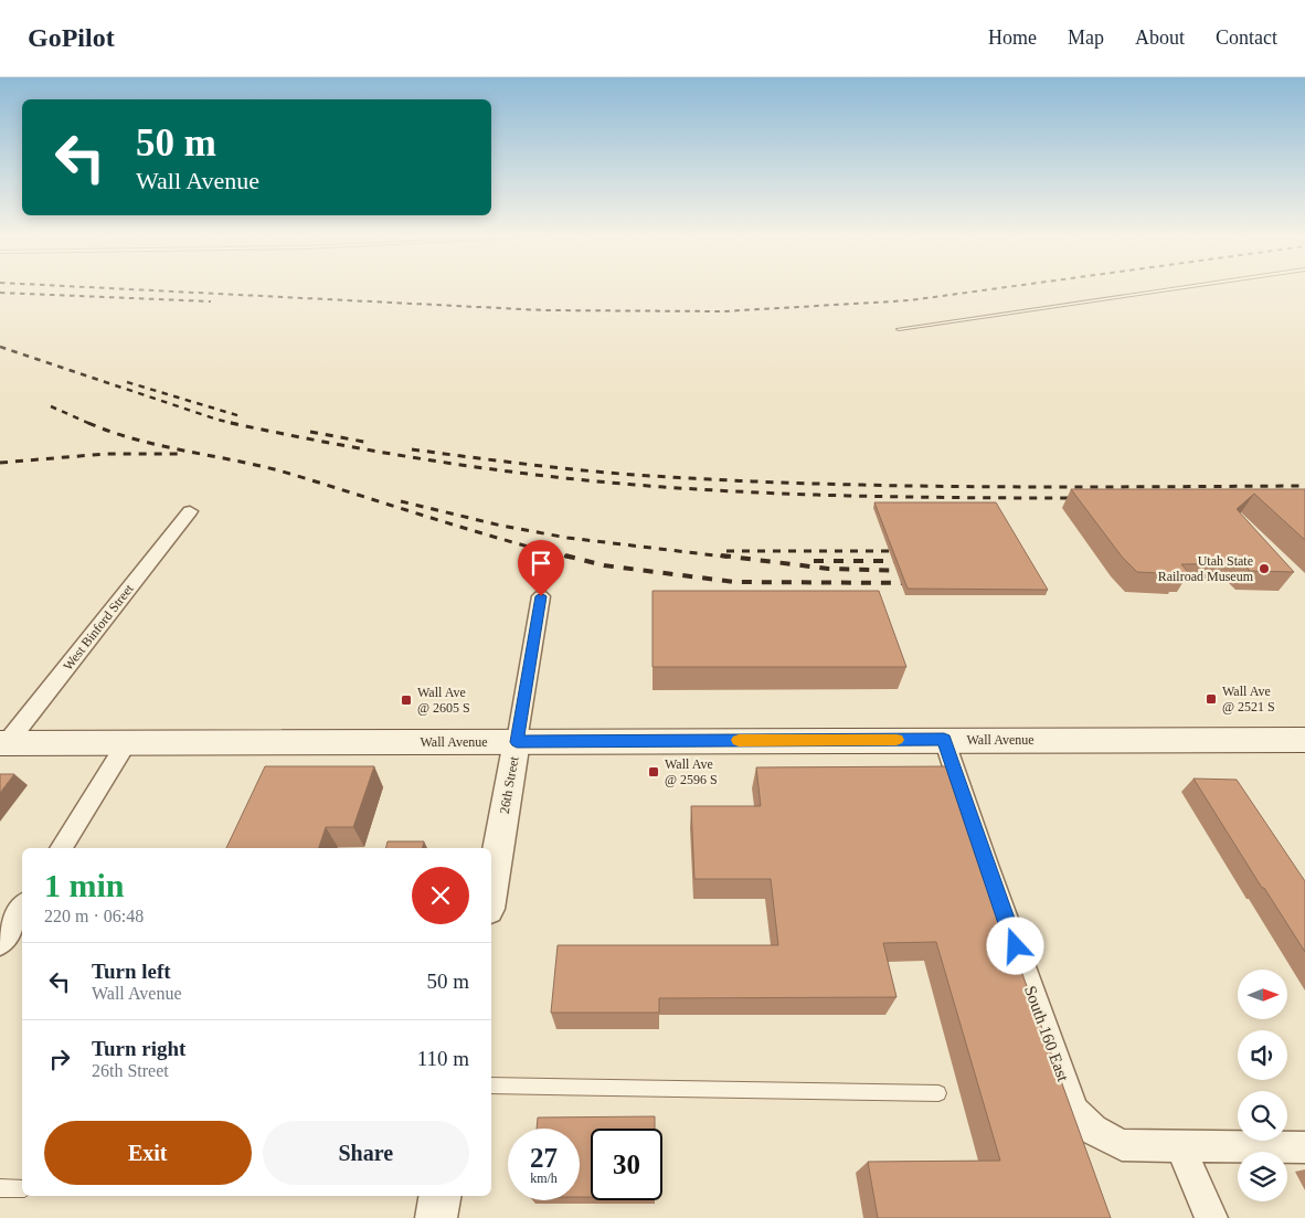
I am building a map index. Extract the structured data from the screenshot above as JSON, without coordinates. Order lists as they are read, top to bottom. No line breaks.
{"streets":{"main road":["Wall Avenue"],"street":["West Binford Street","26th Street","South 160 East"]},"crossings":[["West Binford Street","Wall Avenue"],["Wall Avenue","26th Street"],["Wall Avenue","South 160 East"]],"places":{"other":["Utah State Railroad Museum"],"transit":["Wall Ave @ 2521 S","Wall Ave @ 2605 S","Wall Ave @ 2596 S"]},"north":"right","page":{"header":"GoPilot","nav":["Home","Map","About","Contact"],"turn":["50 m","Wall Avenue"],"heading":["1 min","220 m · 06:48"],"list":[{"name":"Turn left","note":"Wall Avenue","value":"50 m"},{"name":"Turn right","note":"26th Street","value":"110 m"}],"buttons":["Exit","Share"],"speed":"27 km/h","limit":"30"}}
